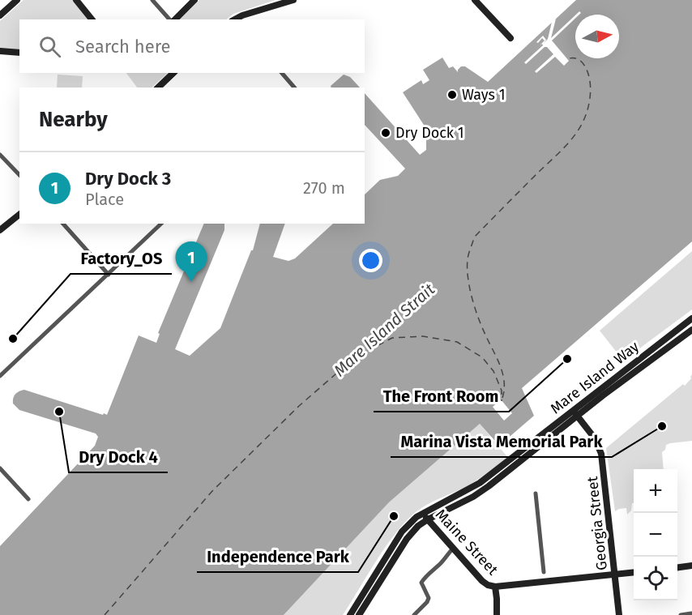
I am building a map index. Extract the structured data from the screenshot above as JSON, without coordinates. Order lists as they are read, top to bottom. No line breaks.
{"streets":{"main road":["Mare Island Way","Georgia Street","Maine Street"]},"crossings":[["Mare Island Way","Georgia Street"],["Mare Island Way","Maine Street"]],"water":["Mare Island Strait"],"places":["Ways 1","Dry Dock 1","Factory_OS","The Front Room","Dry Dock 4","Marina Vista Memorial Park","Independence Park"],"north":"right","page":{"search":"Search here","heading":"Nearby","list":[{"mark":"1","name":"Dry Dock 3","note":"Place","value":"270 m"}],"pins":"1","map_buttons":["+","−"]}}
